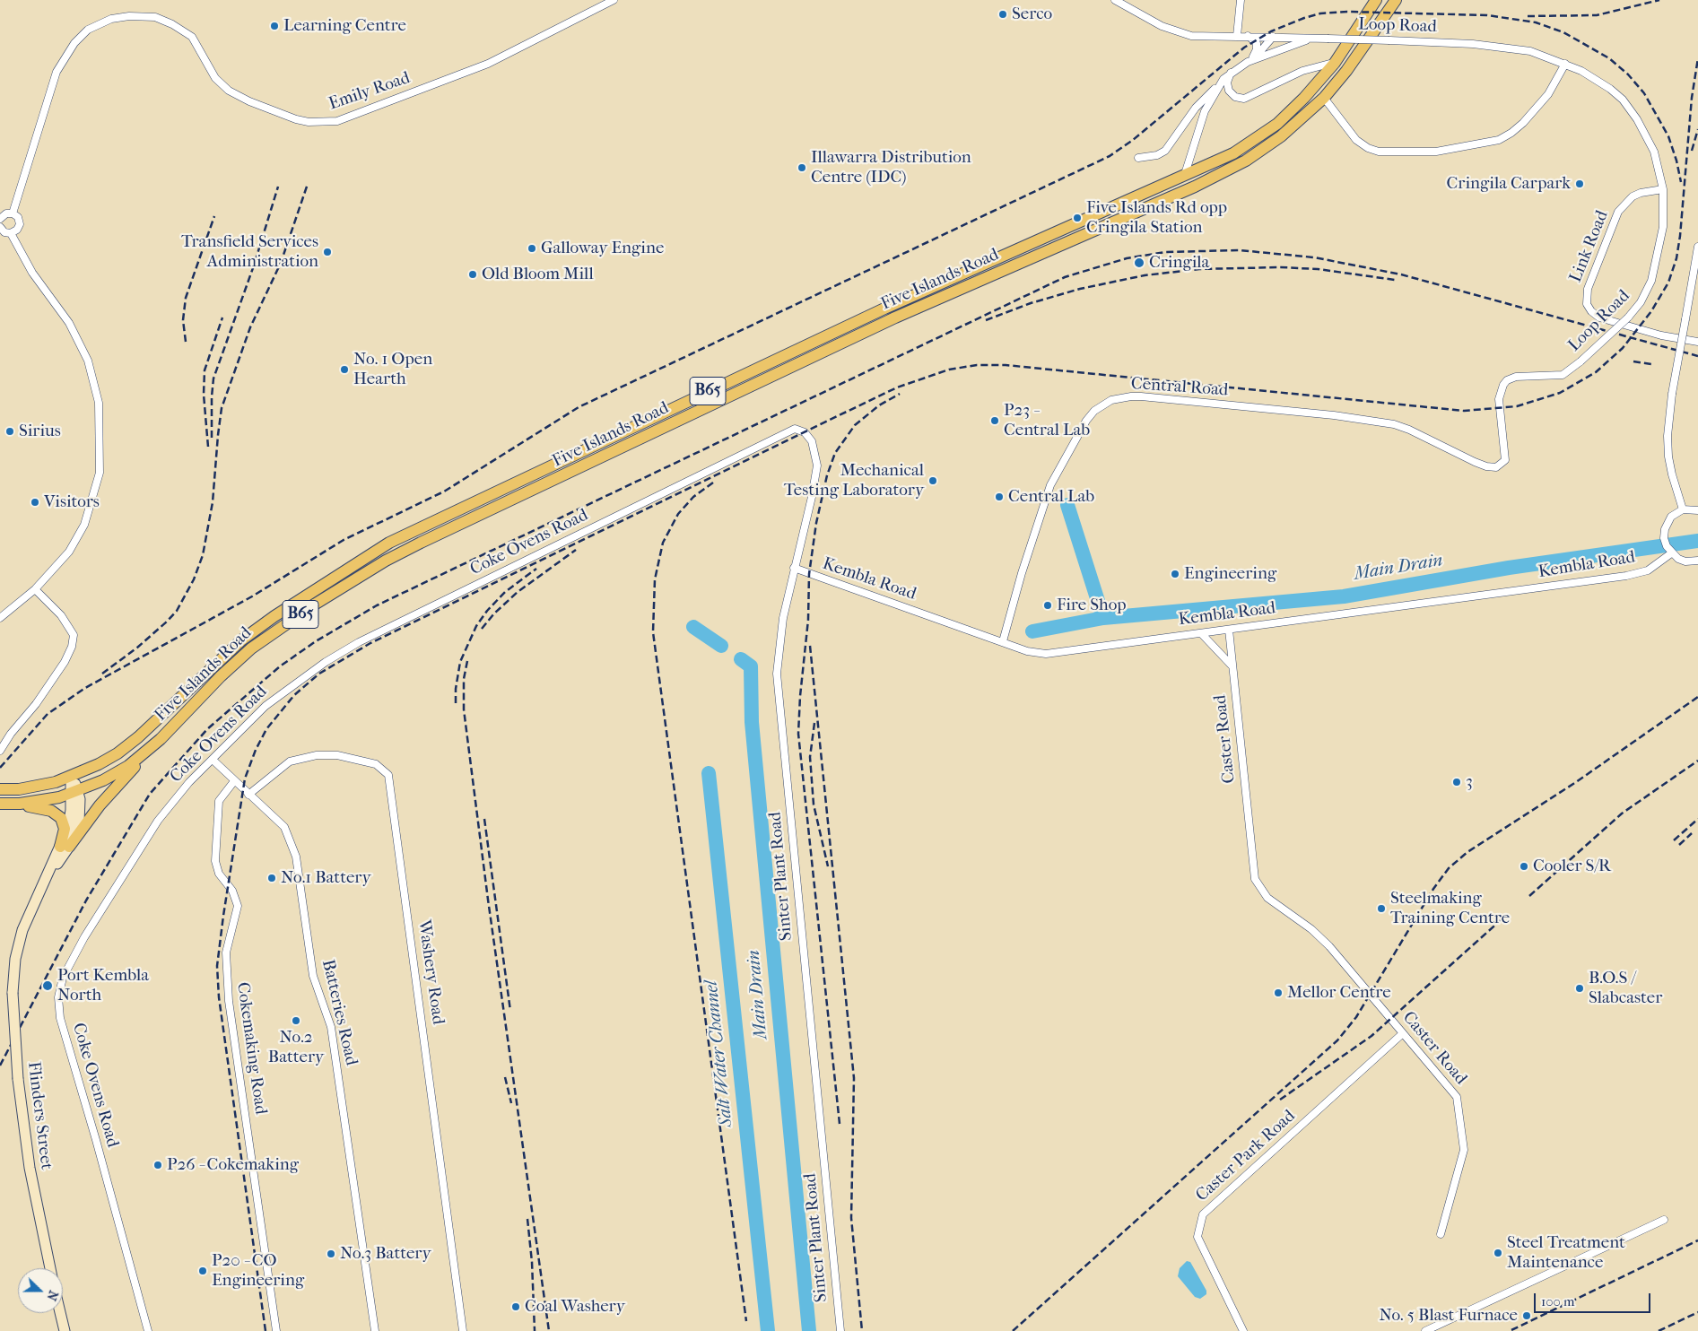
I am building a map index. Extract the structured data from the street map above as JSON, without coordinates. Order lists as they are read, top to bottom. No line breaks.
{"streets":{"main road":["Five Islands Road","B65"],"street":["Loop Road","Emily Road","Link Road","Central Road","Coke Ovens Road","Kembla Road","Caster Road","Sinter Plant Road","Washery Road","Batteries Road","Cokemaking Road","Flinders Street","Caster Park Road"]},"crossings":[["Loop Road","Link Road"],["Loop Road","Five Islands Road"],["Loop Road","Central Road"],["Five Islands Road","Flinders Street"],["Central Road","Kembla Road"],["Coke Ovens Road","Sinter Plant Road"],["Coke Ovens Road","Batteries Road"],["Kembla Road","Caster Road"],["Kembla Road","Sinter Plant Road"],["Caster Road","Caster Park Road"],["Washery Road","Batteries Road"],["Batteries Road","Cokemaking Road"]],"water":["Main Drain","Salt Water Channel"],"places":["Serco","Learning Centre","Illawarra Distribution Centre (IDC)","Cringila Carpark","Five Islands Rd opp Cringila Station","Galloway Engine","Transfield Services Administration","Cringila","Old Bloom Mill","No. 1 Open Hearth","P23 - Central Lab","Sirius","Mechanical Testing Laboratory","Central Lab","Visitors","Engineering","Fire Shop","3","Cooler S/R","No.1 Battery","Steelmaking Training Centre","Port Kembla North","B.O.S / Slabcaster","Mellor Centre","No.2 Battery","P26 - Cokemaking","Steel Treatment Maintenance","No.3 Battery","P20 - CO Engineering","Coal Washery","No. 5 Blast Furnace"],"scale_bar":"100 m","north":"right"}
